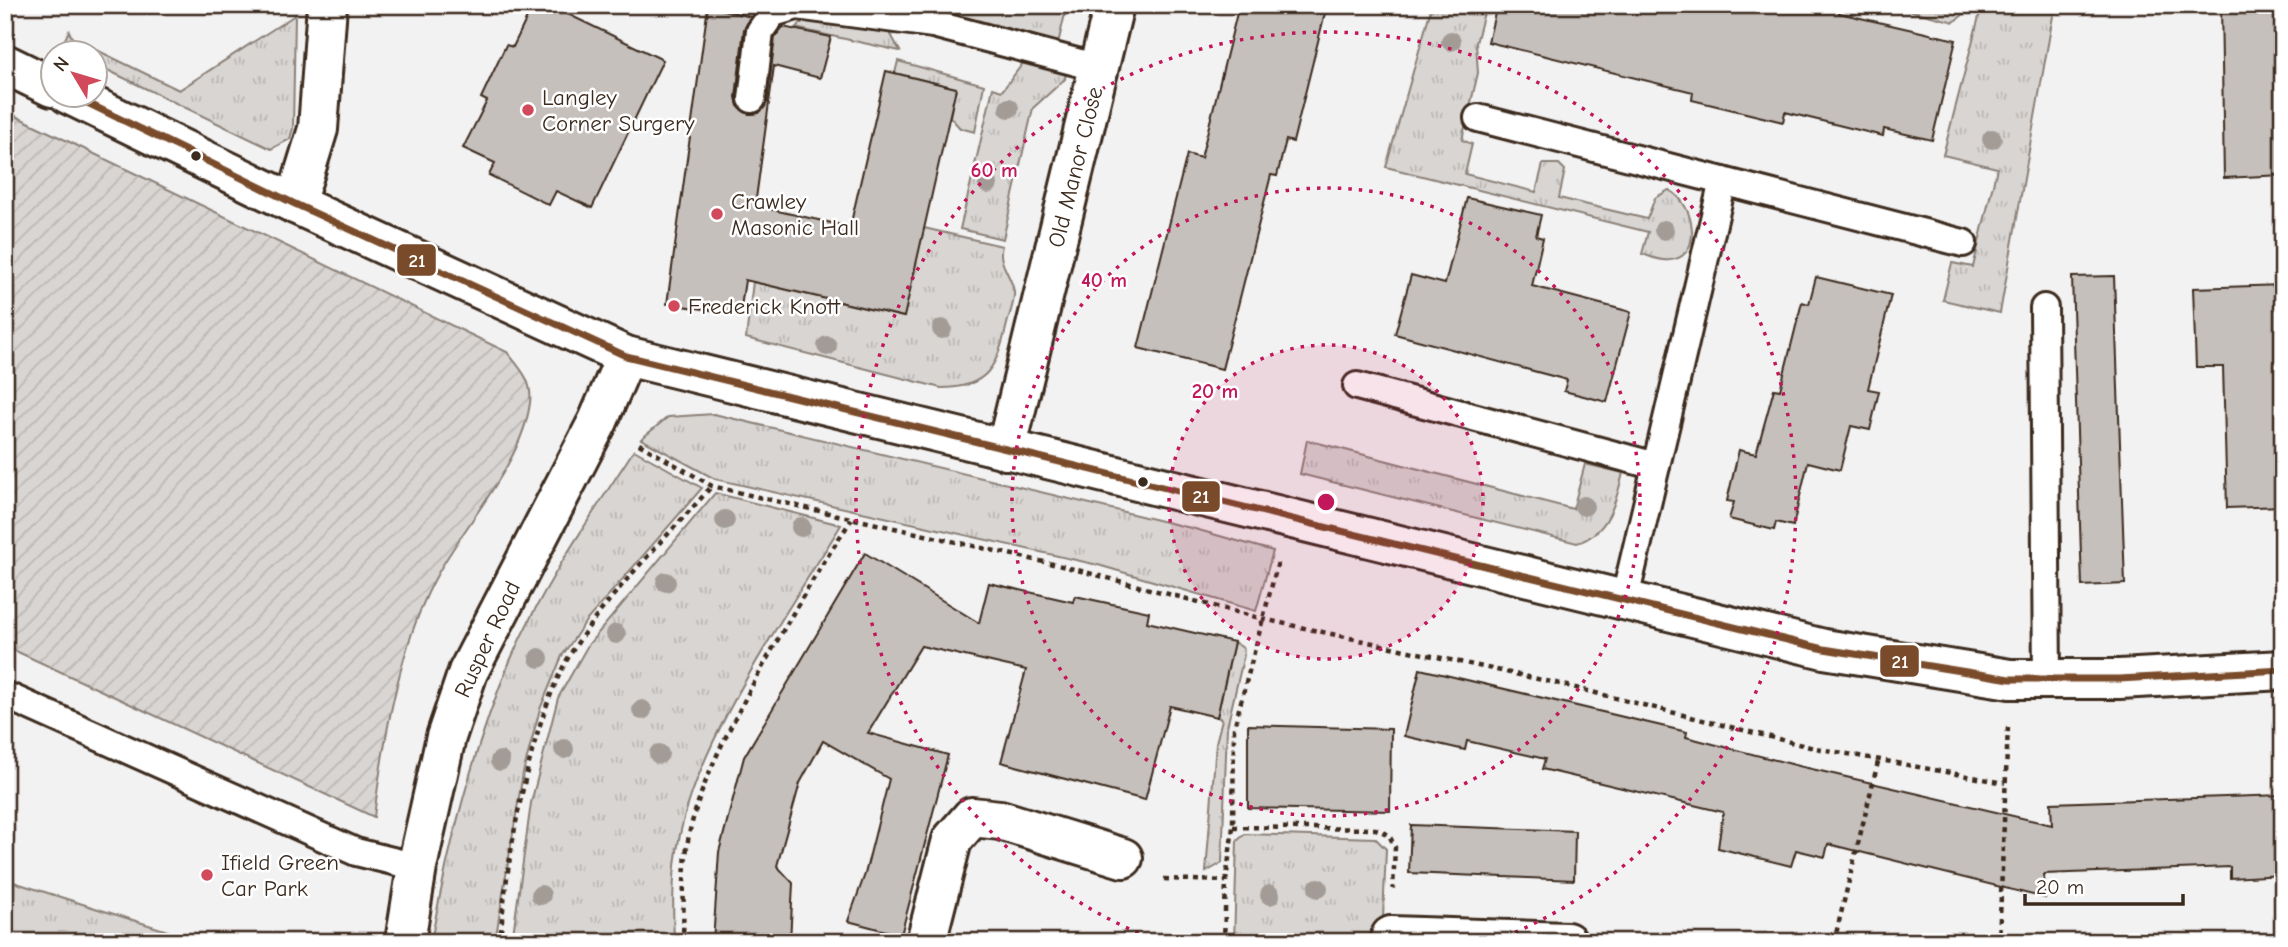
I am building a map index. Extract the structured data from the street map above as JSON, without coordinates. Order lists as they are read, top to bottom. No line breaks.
{"streets":{"street":["Old Manor Close","Rusper Road"]},"places":["Langley Corner Surgery","Crawley Masonic Hall","Frederick Knott","Ifield Green Car Park"],"lines":["transit line 21"],"scale_bar":"20 m","north":"top left","rings":["60 m","40 m","20 m"]}
